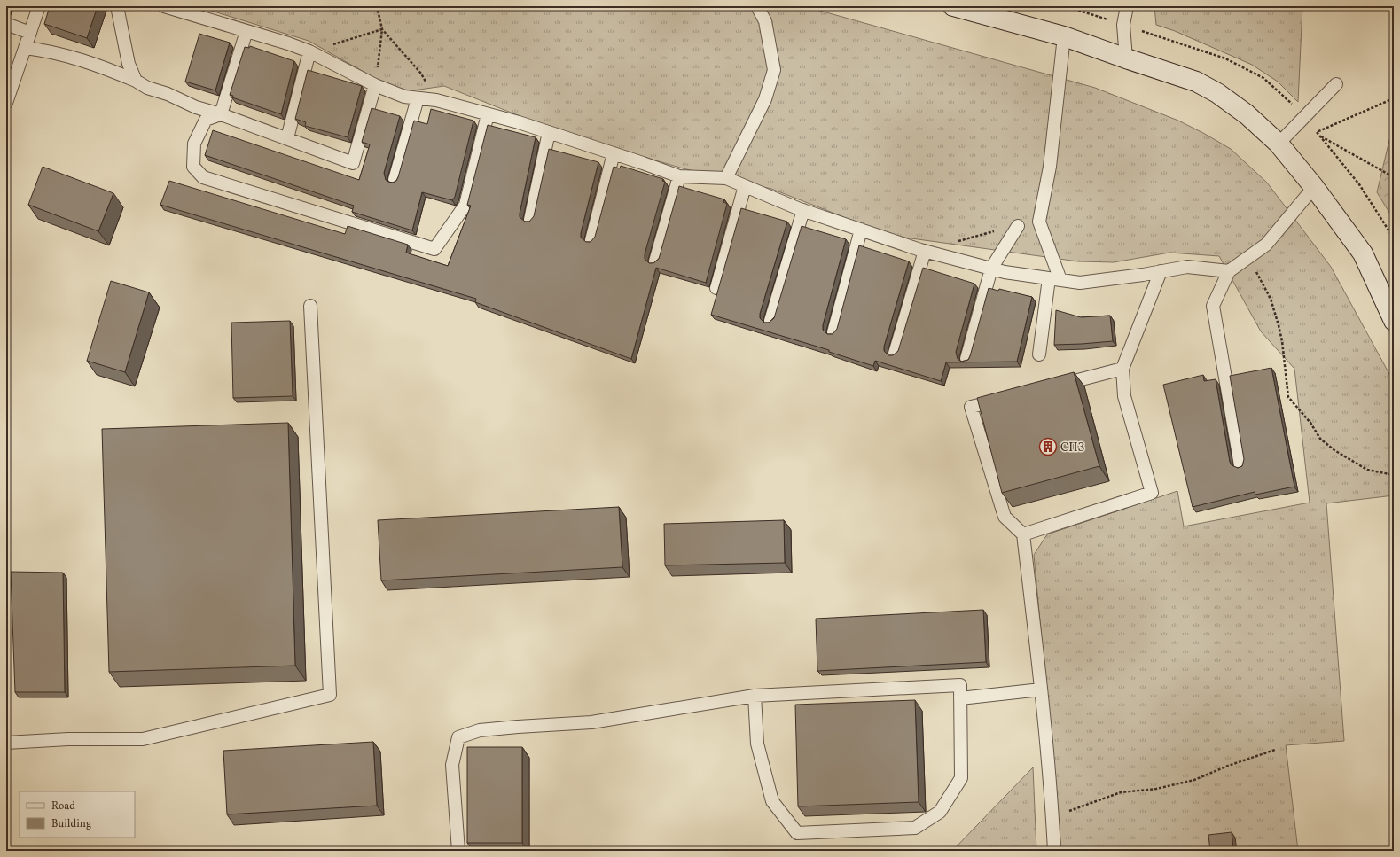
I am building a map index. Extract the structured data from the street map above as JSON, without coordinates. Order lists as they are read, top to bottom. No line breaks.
{"places":{"building":["СПЗ"]},"legend":["Road","Building"]}
